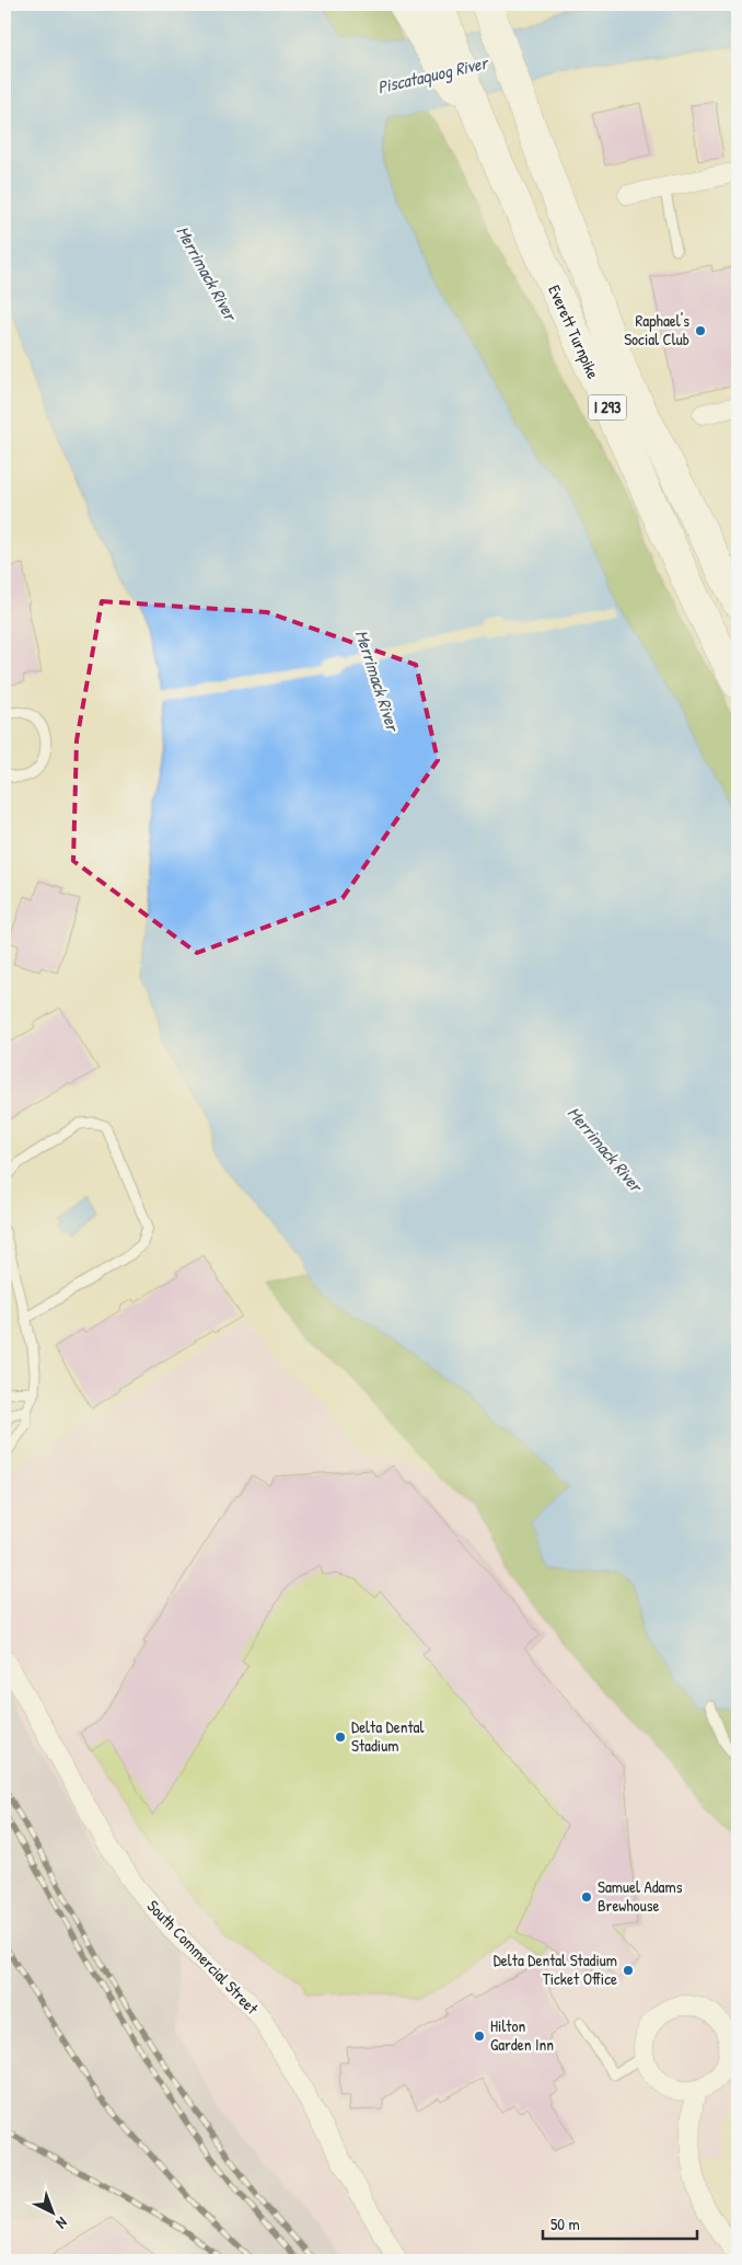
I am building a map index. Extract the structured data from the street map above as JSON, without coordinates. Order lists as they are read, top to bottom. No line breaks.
{"streets":{"highway":["Everett Turnpike","I 293"],"street":["South Commercial Street"]},"water":["Piscataquog River","Merrimack River"],"places":["Raphael's Social Club","Delta Dental Stadium","Samuel Adams Brewhouse","Delta Dental Stadium Ticket Office","Hilton Garden Inn"],"scale_bar":"50 m","north":"bottom right"}
